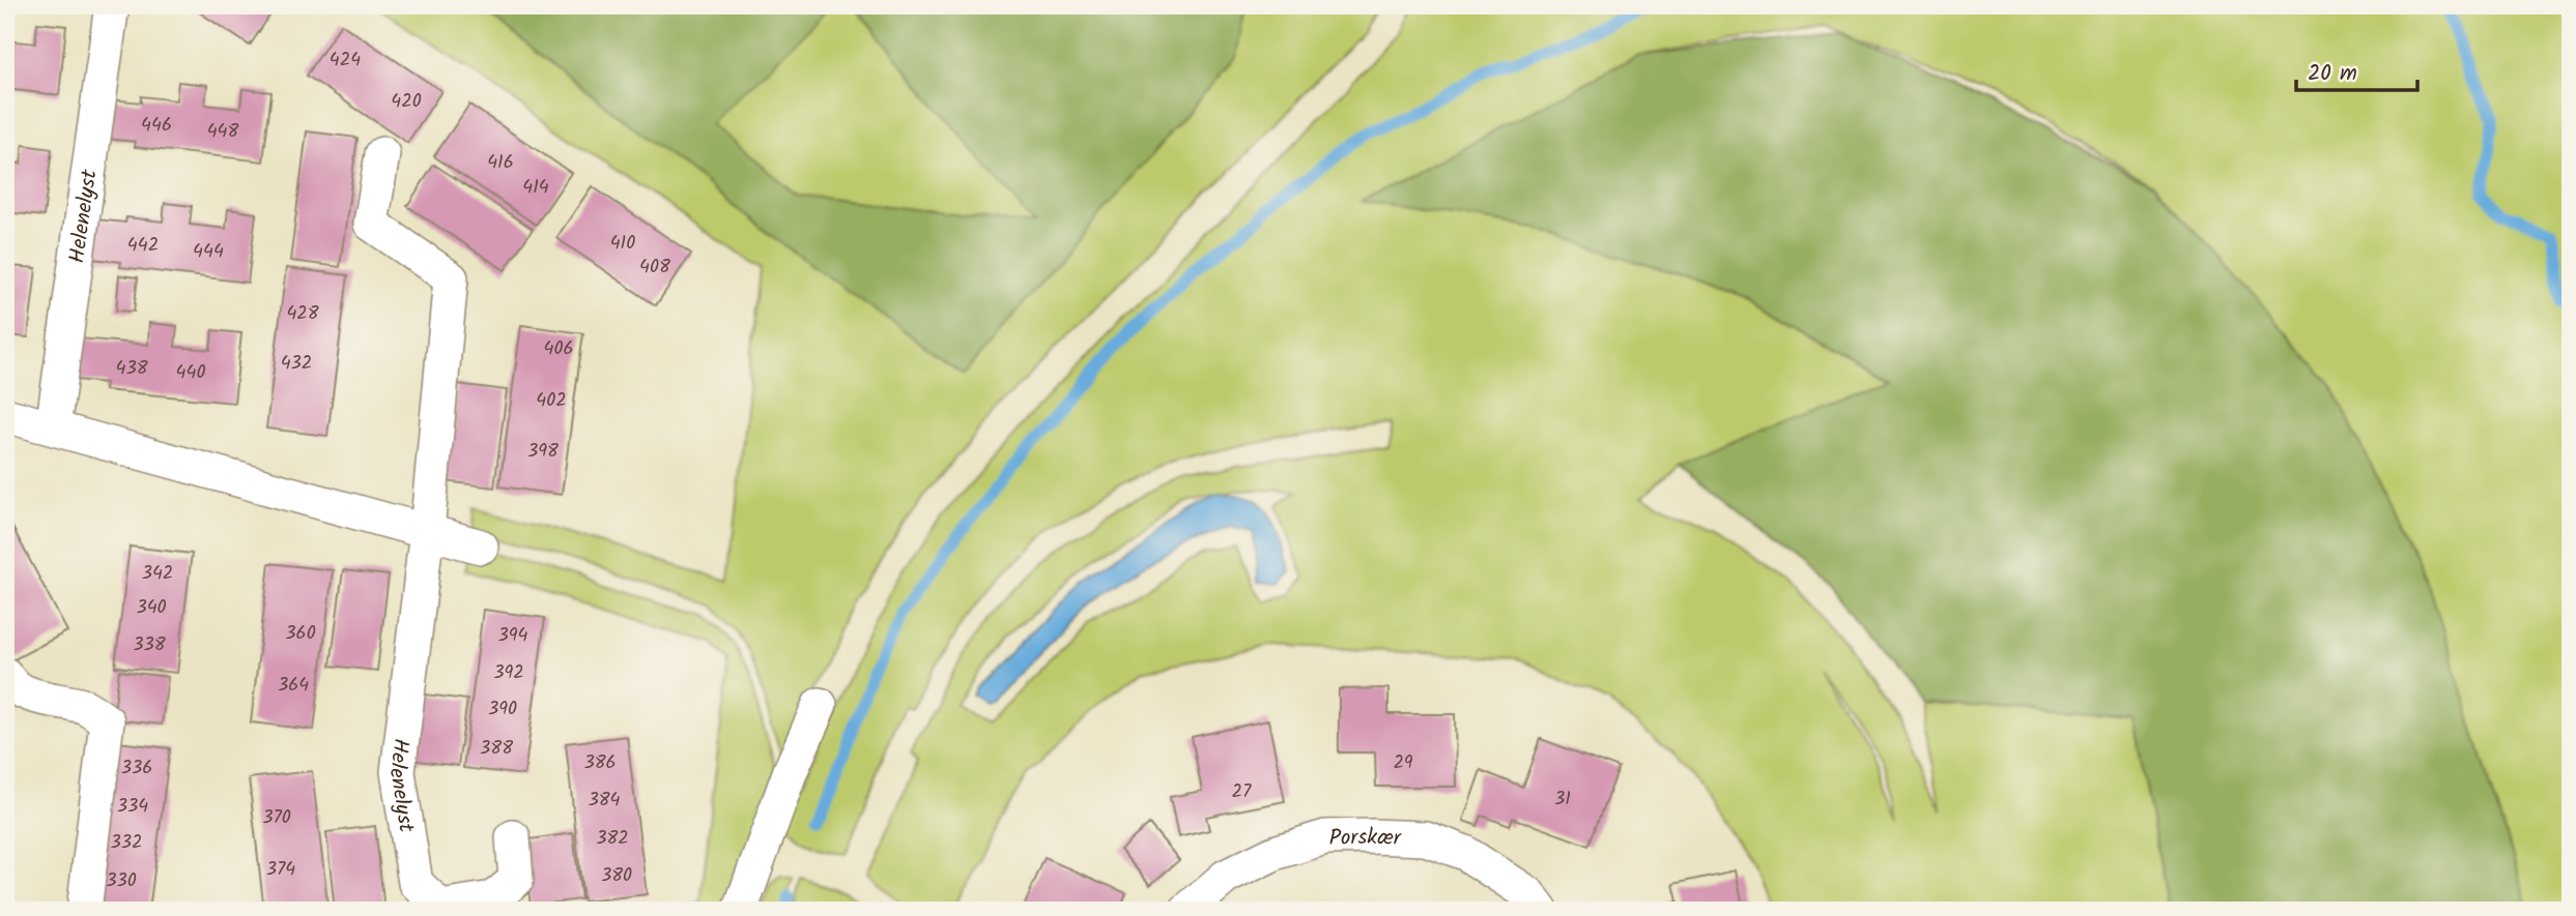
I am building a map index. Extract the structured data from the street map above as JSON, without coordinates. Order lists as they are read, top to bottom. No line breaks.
{"streets":{"street":["Helenelyst","Porskær"]},"house_numbers":["424","420","446","448","416","414","410","442","444","408","428","406","432","438","440","402","398","342","340","360","394","338","392","364","390","388","386","29","336","27","31","384","334","370","382","332","374","380","330"],"scale_bar":"20 m"}
